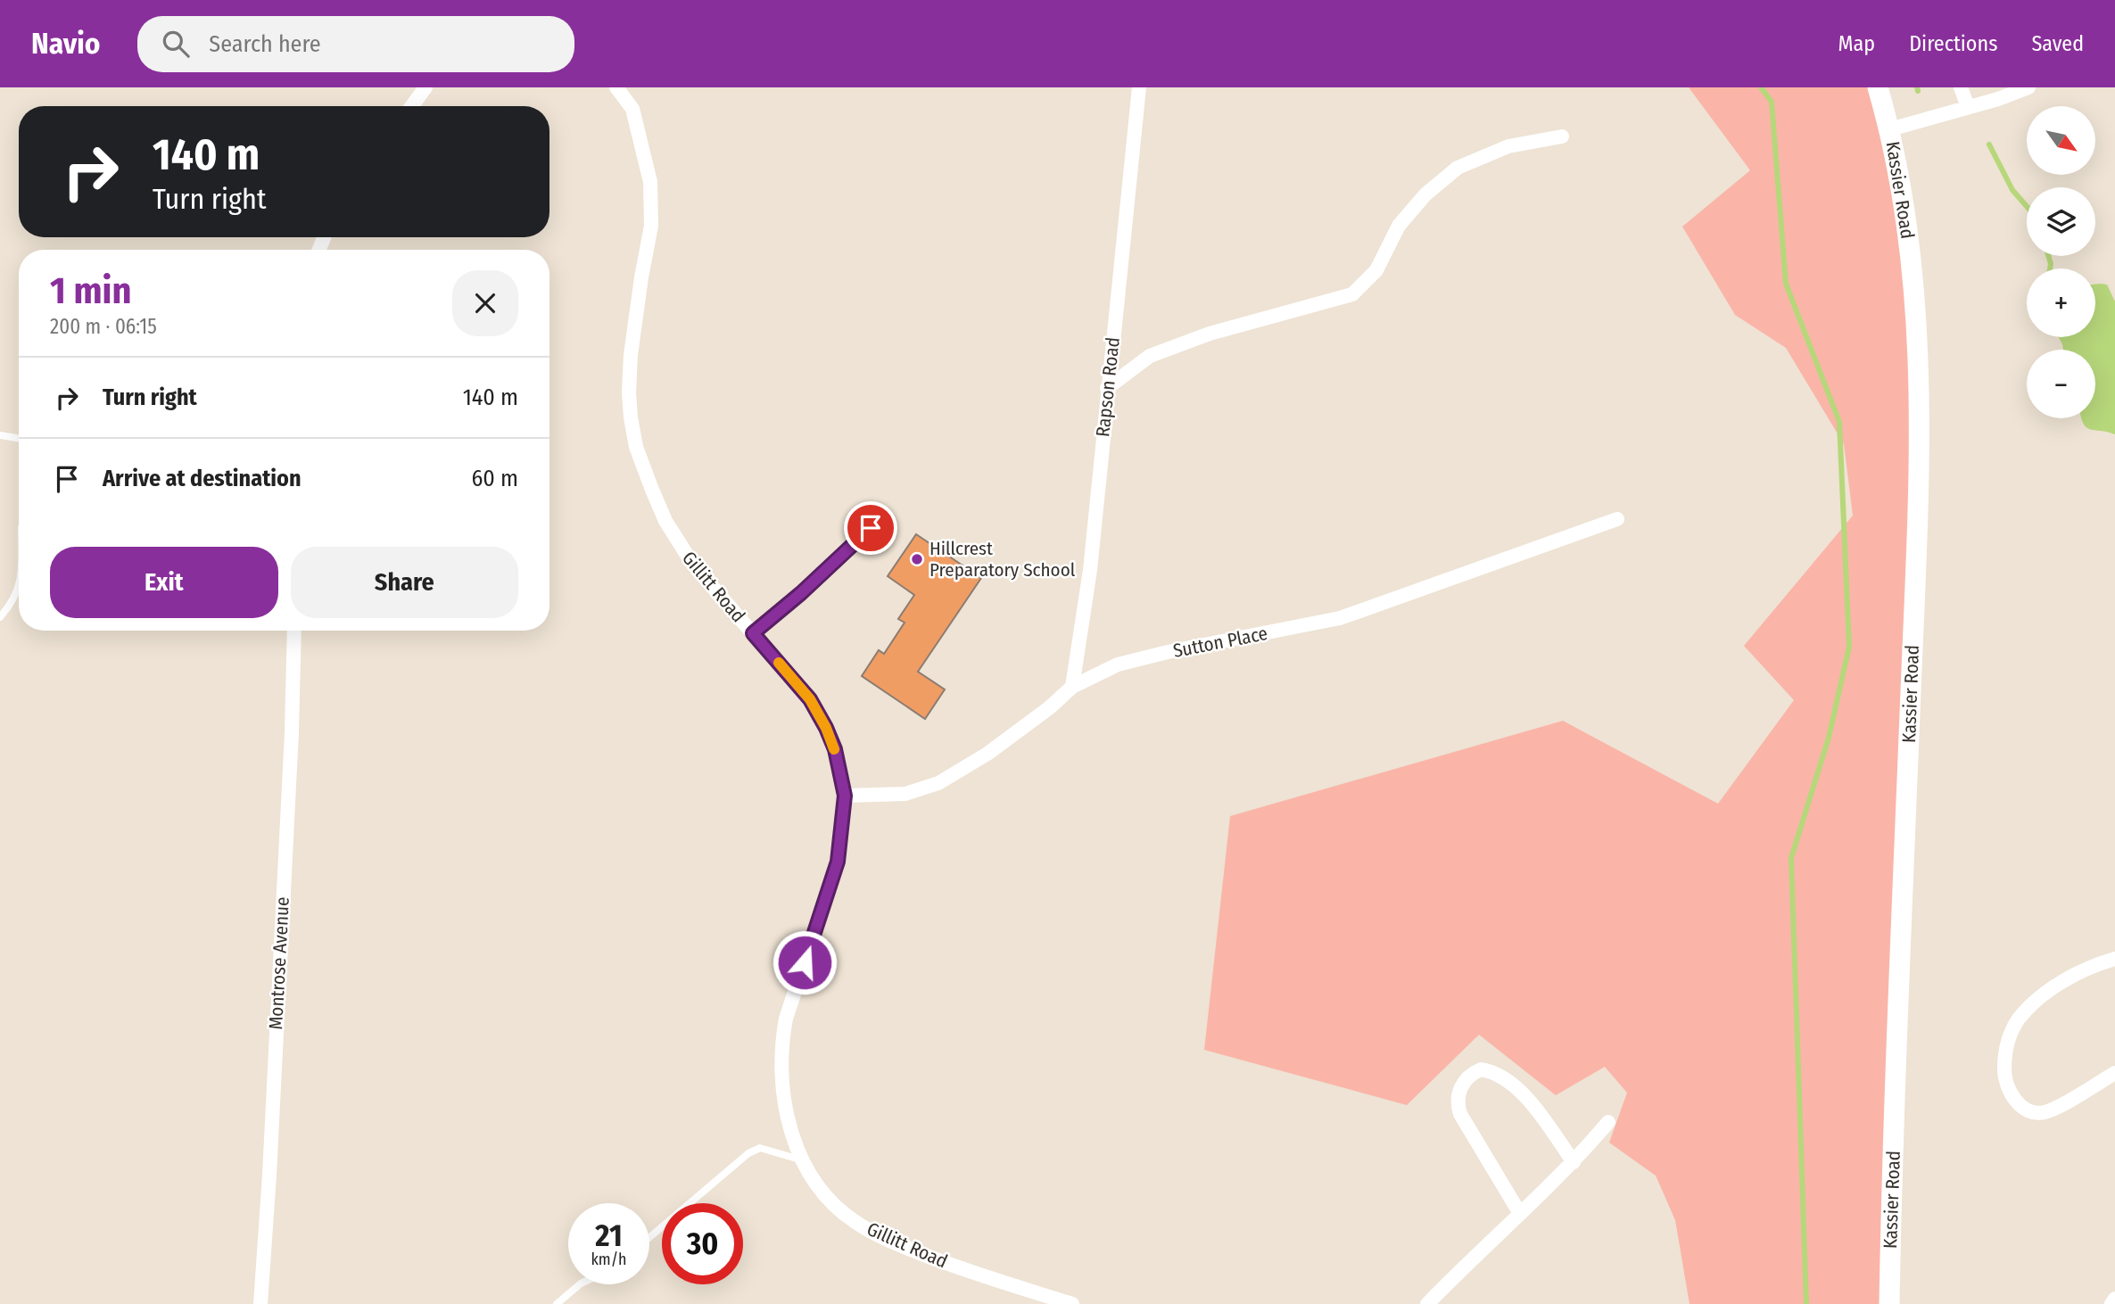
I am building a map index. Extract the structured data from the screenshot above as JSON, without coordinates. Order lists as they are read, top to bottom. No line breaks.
{"streets":{"main road":["Kassier Road"],"street":["Rapson Road","Gillitt Road","Sutton Place","Montrose Avenue"]},"crossings":[["Rapson Road","Sutton Place"],["Gillitt Road","Sutton Place"]],"places":["Hillcrest Preparatory School"],"north":"bottom right","page":{"header":"Navio","search":"Search here","nav":["Map","Directions","Saved"],"map_buttons":["+","−"],"turn":["140 m","Turn right"],"heading":["1 min","200 m · 06:15"],"list":[{"name":"Turn right","value":"140 m"},{"name":"Arrive at destination","value":"60 m"}],"buttons":["Exit","Share"],"speed":"21 km/h","limit":"30"}}
